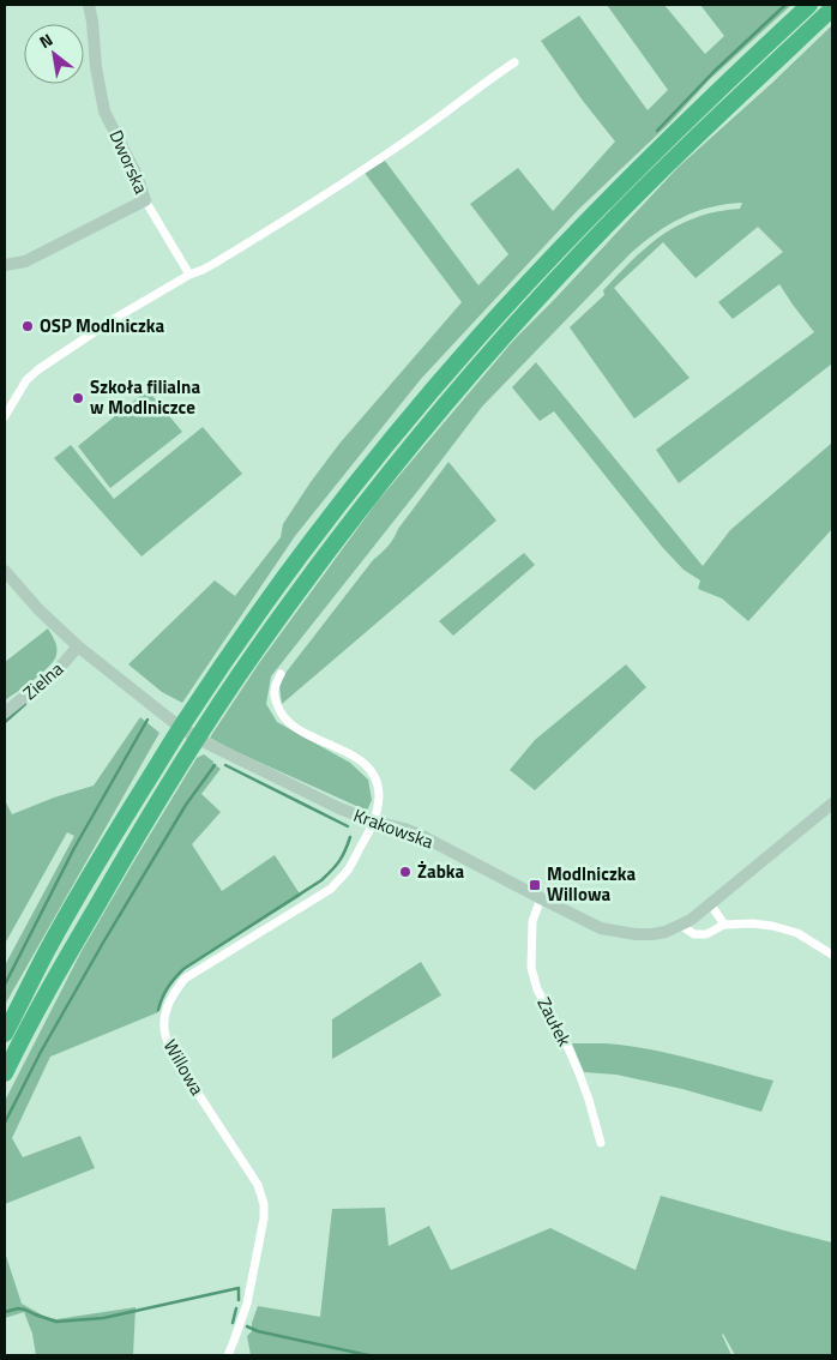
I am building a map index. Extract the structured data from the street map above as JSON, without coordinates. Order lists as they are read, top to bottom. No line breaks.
{"streets":{"street":["Dworska","Zielna","Krakowska","Zaułek","Willowa"]},"crossings":[["Zielna","Krakowska"],["Krakowska","Zaułek"],["Krakowska","Willowa"]],"places":{"other":["OSP Modlniczka","Szkoła filialna w Modlniczce","Żabka"],"transit":["Modlniczka Willowa"]},"north":"top left"}
